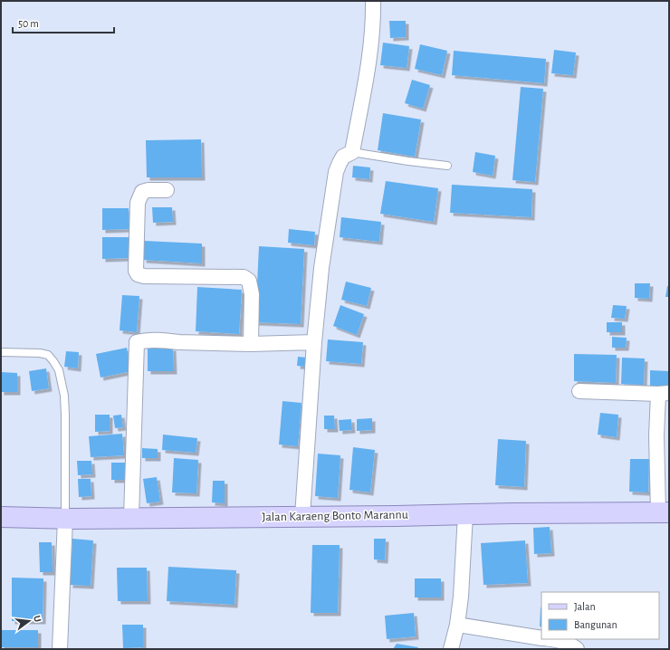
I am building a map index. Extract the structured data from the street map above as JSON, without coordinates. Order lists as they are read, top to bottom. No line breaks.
{"streets":{"main road":["Jalan Karaeng Bonto Marannu"]},"legend":["Jalan","Bangunan"],"scale_bar":"50 m","north":"right"}
